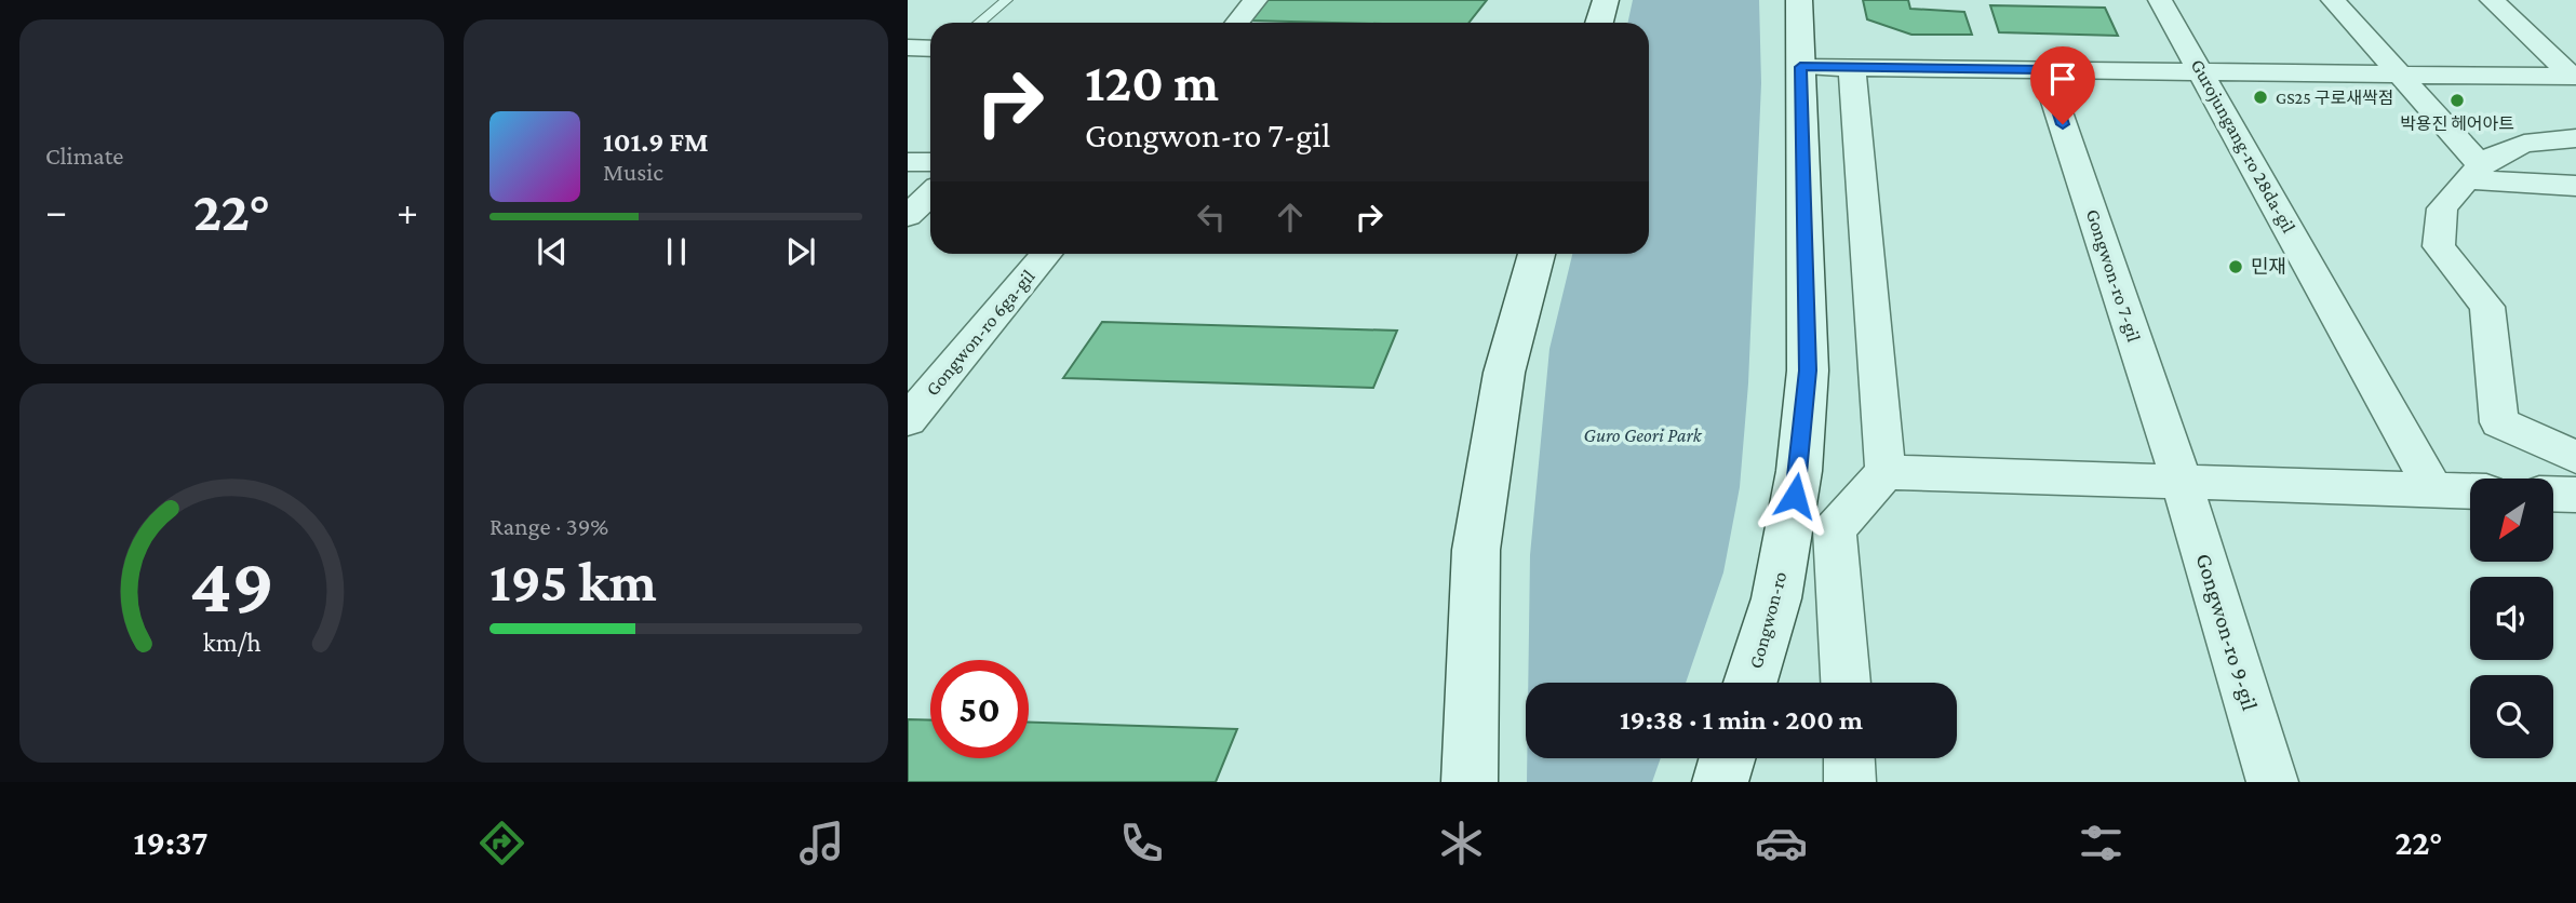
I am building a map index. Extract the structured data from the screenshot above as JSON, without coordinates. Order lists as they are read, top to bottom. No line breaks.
{"streets":{"main road":["Gongwon-ro"],"street":["Gurojungang-ro 28da-gil","Gongwon-ro 7-gil","Gongwon-ro 6ga-gil","Gongwon-ro 9-gil"]},"crossings":[["Gongwon-ro 7-gil","Gongwon-ro 9-gil"]],"parks":["Guro Geori Park"],"places":["GS25 구로새싹점","박용진 헤어아트","민재"],"north":"bottom left","page":{"tile":["Climate",["Range · 39%","195 km"]],"turn":["120 m","Gongwon-ro 7-gil"],"song":["101.9 FM","Music"],"heat":["−","22°","+"],"limit":"50","trip":"19:38 · 1 min · 200 m","tabs":["19:37","22°"],"gauge":["49","km/h"]}}
